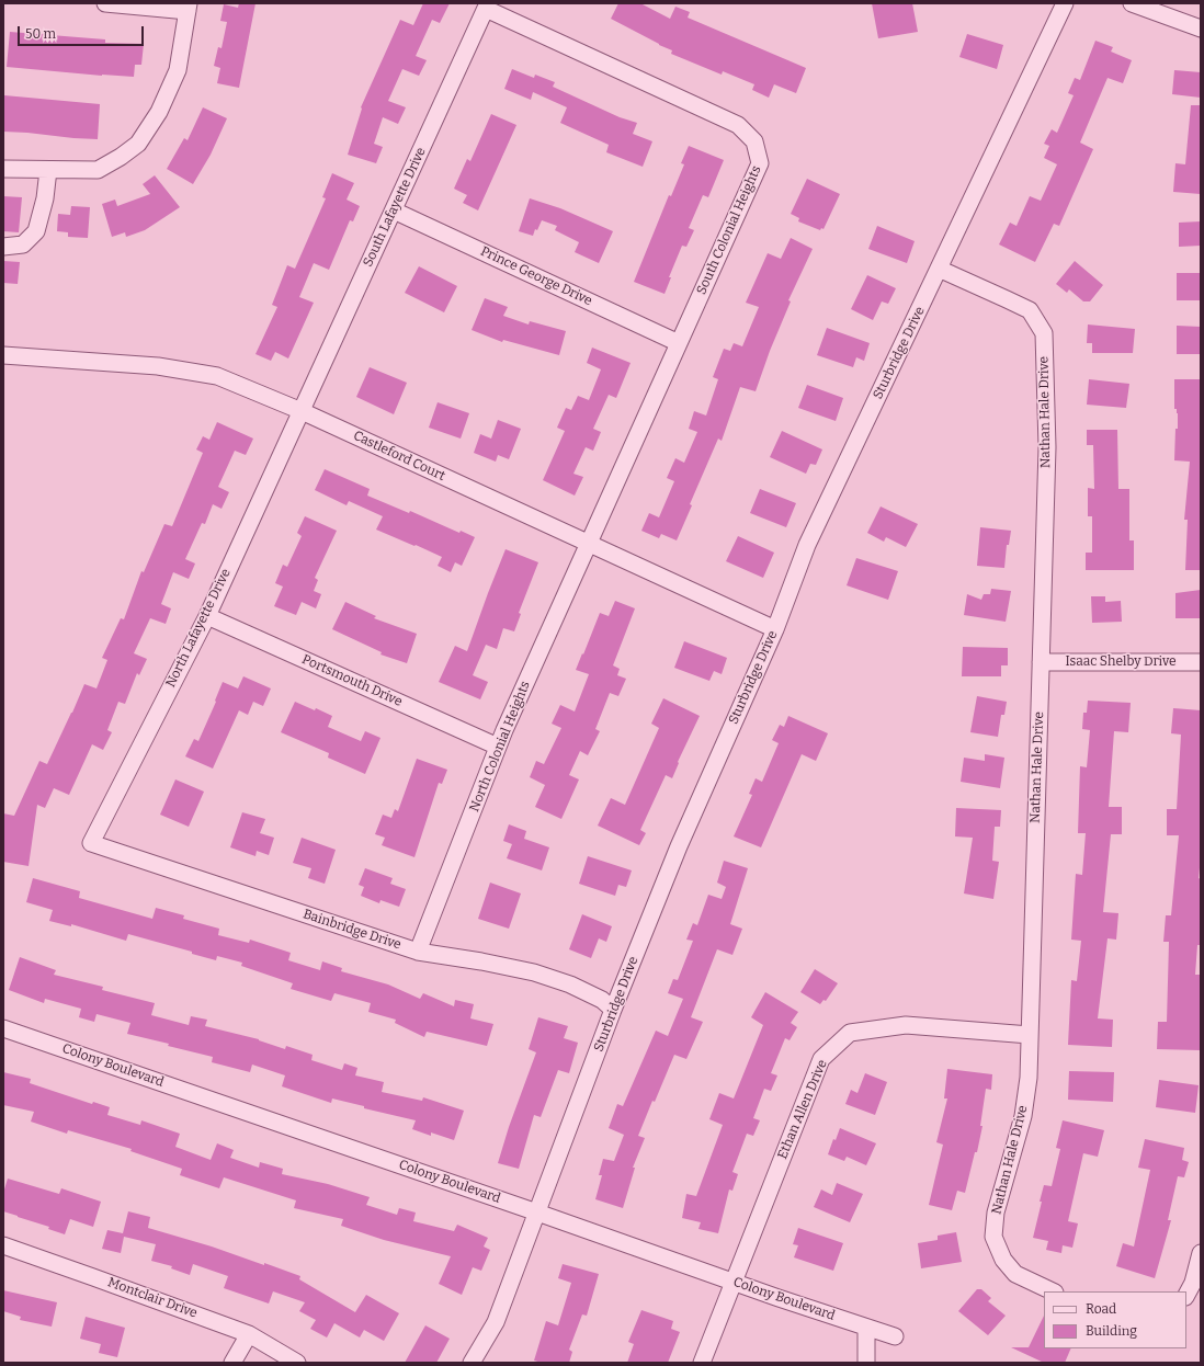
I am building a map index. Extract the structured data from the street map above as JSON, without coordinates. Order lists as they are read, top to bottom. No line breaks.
{"streets":{"street":["South Lafayette Drive","South Colonial Heights","Prince George Drive","Sturbridge Drive","Nathan Hale Drive","Castleford Court","North Lafayette Drive","Isaac Shelby Drive","Portsmouth Drive","North Colonial Heights","Bainbridge Drive","Colony Boulevard","Ethan Allen Drive","Montclair Drive"]},"crossings":[["South Lafayette Drive","South Colonial Heights"],["South Lafayette Drive","Prince George Drive"],["South Lafayette Drive","Castleford Court"],["South Lafayette Drive","North Lafayette Drive"],["South Colonial Heights","Prince George Drive"],["South Colonial Heights","Castleford Court"],["South Colonial Heights","North Colonial Heights"],["Sturbridge Drive","Nathan Hale Drive"],["Sturbridge Drive","Castleford Court"],["Sturbridge Drive","Bainbridge Drive"],["Sturbridge Drive","Colony Boulevard"],["Nathan Hale Drive","Isaac Shelby Drive"],["Nathan Hale Drive","Ethan Allen Drive"],["Castleford Court","North Lafayette Drive"],["Castleford Court","North Colonial Heights"],["North Lafayette Drive","Portsmouth Drive"],["North Lafayette Drive","Bainbridge Drive"],["Portsmouth Drive","North Colonial Heights"],["North Colonial Heights","Bainbridge Drive"],["Colony Boulevard","Ethan Allen Drive"]],"legend":["Road","Building"],"scale_bar":"50 m"}
